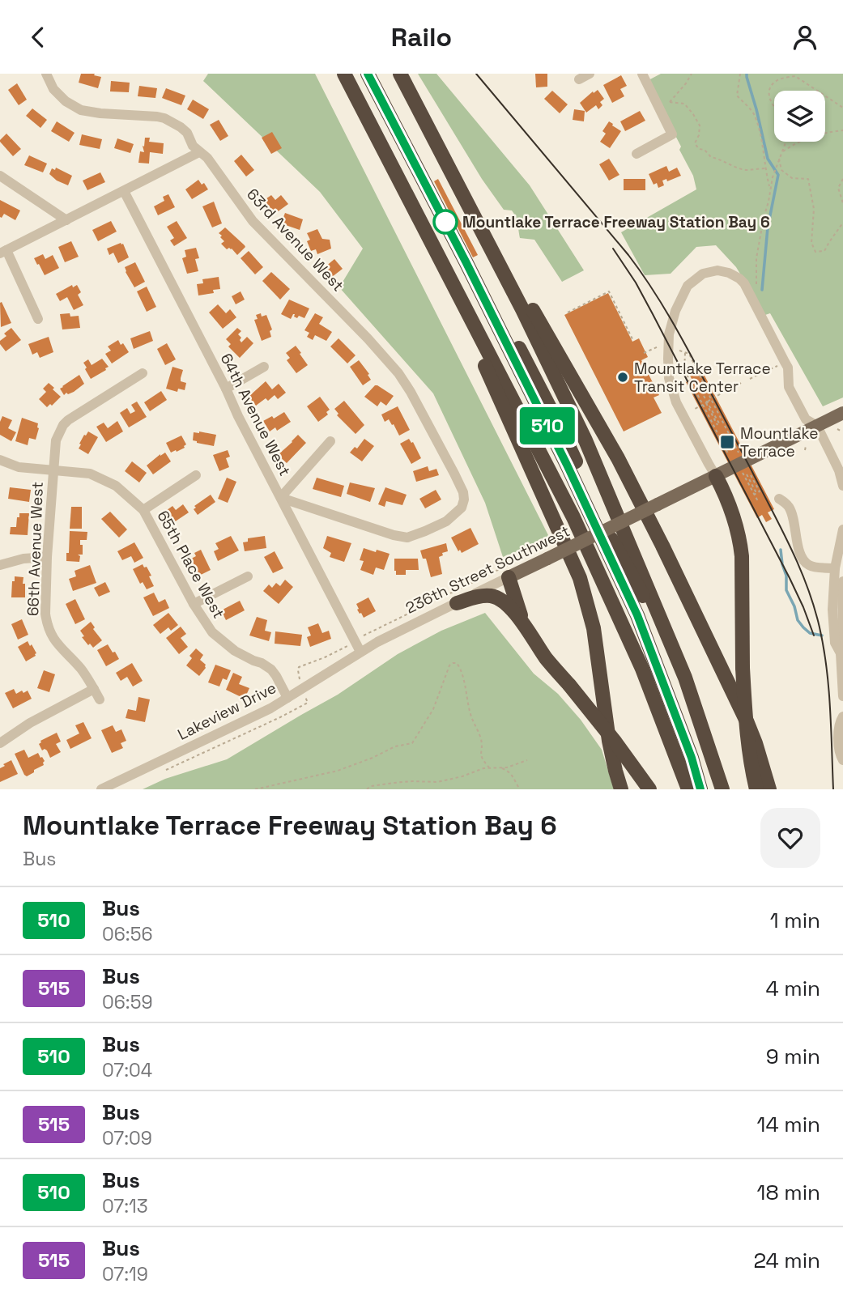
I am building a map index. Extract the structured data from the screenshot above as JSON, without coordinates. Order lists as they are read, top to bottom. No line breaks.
{"streets":{"main road":["236th Street Southwest"],"street":["63rd Avenue West","64th Avenue West","66th Avenue West","65th Place West","Lakeview Drive"]},"crossings":[["63rd Avenue West","64th Avenue West"],["64th Avenue West","236th Street Southwest"],["64th Avenue West","Lakeview Drive"],["66th Avenue West","65th Place West"],["65th Place West","Lakeview Drive"],["236th Street Southwest","Lakeview Drive"]],"places":{"other":["Mountlake Terrace Freeway Station Bay 6","Mountlake Terrace Transit Center"],"transit":["Mountlake Terrace"]},"lines":["bus line 510"],"page":{"header":"Railo","on_map":"510","heading":["Mountlake Terrace Freeway Station Bay 6","Bus"],"list":[{"mark":"510","name":"Bus","note":"06:56","value":"1 min"},{"mark":"515","name":"Bus","note":"06:59","value":"4 min"},{"mark":"510","name":"Bus","note":"07:04","value":"9 min"},{"mark":"515","name":"Bus","note":"07:09","value":"14 min"},{"mark":"510","name":"Bus","note":"07:13","value":"18 min"},{"mark":"515","name":"Bus","note":"07:19","value":"24 min"}]}}
